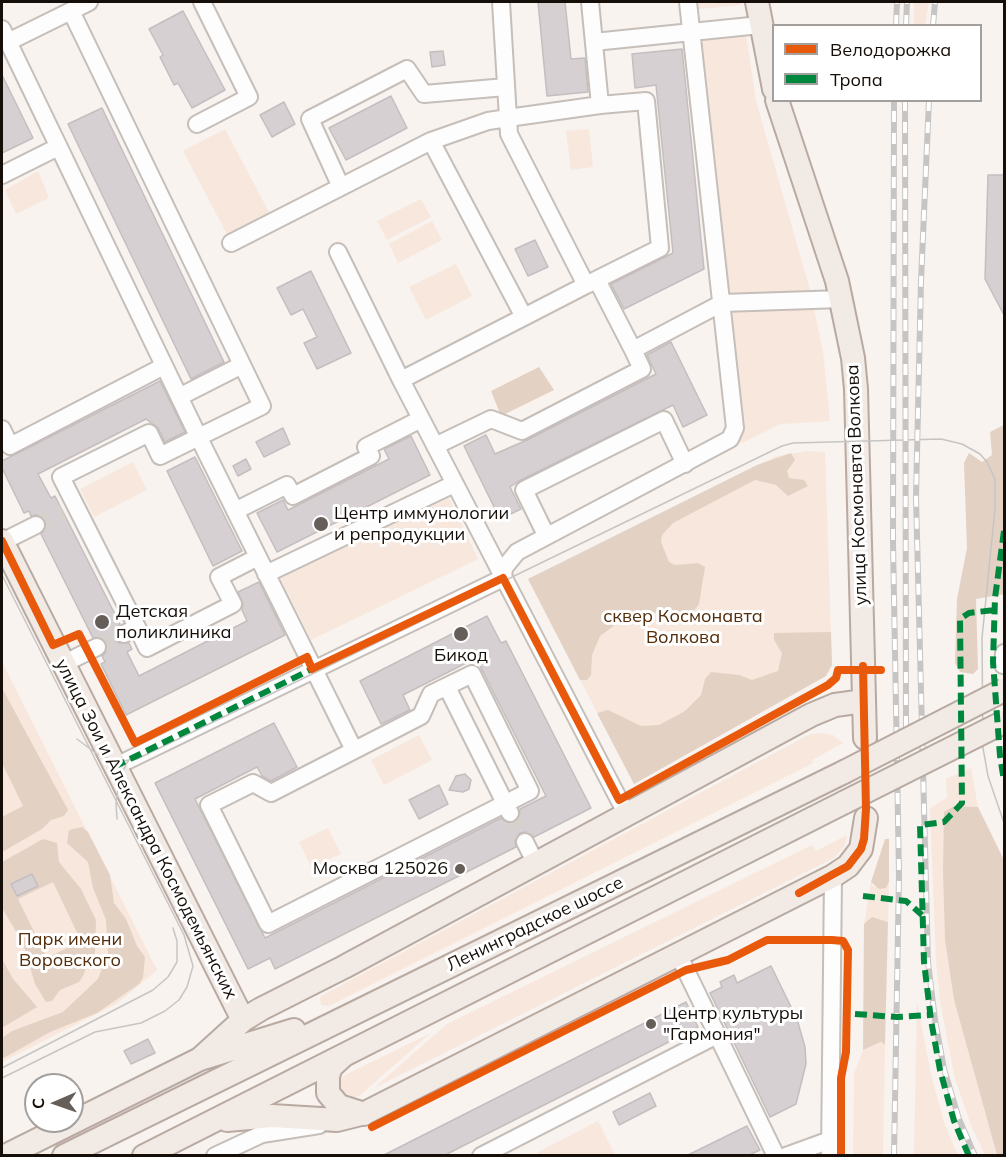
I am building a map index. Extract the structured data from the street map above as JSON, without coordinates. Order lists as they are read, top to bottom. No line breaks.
{"streets":{"main road":["улица Космонавта Волкова","улица Зои и Александра Космодемьянских","Ленинградское шоссе"]},"parks":["сквер Космонавта Волкова","Парк имени Воровского"],"places":["Центр иммунологии и репродукции","Детская поликлиника","Бикод","Москва 125026","Центр культуры \"Гармония\""],"legend":["Велодорожка","Тропа"],"north":"left"}
